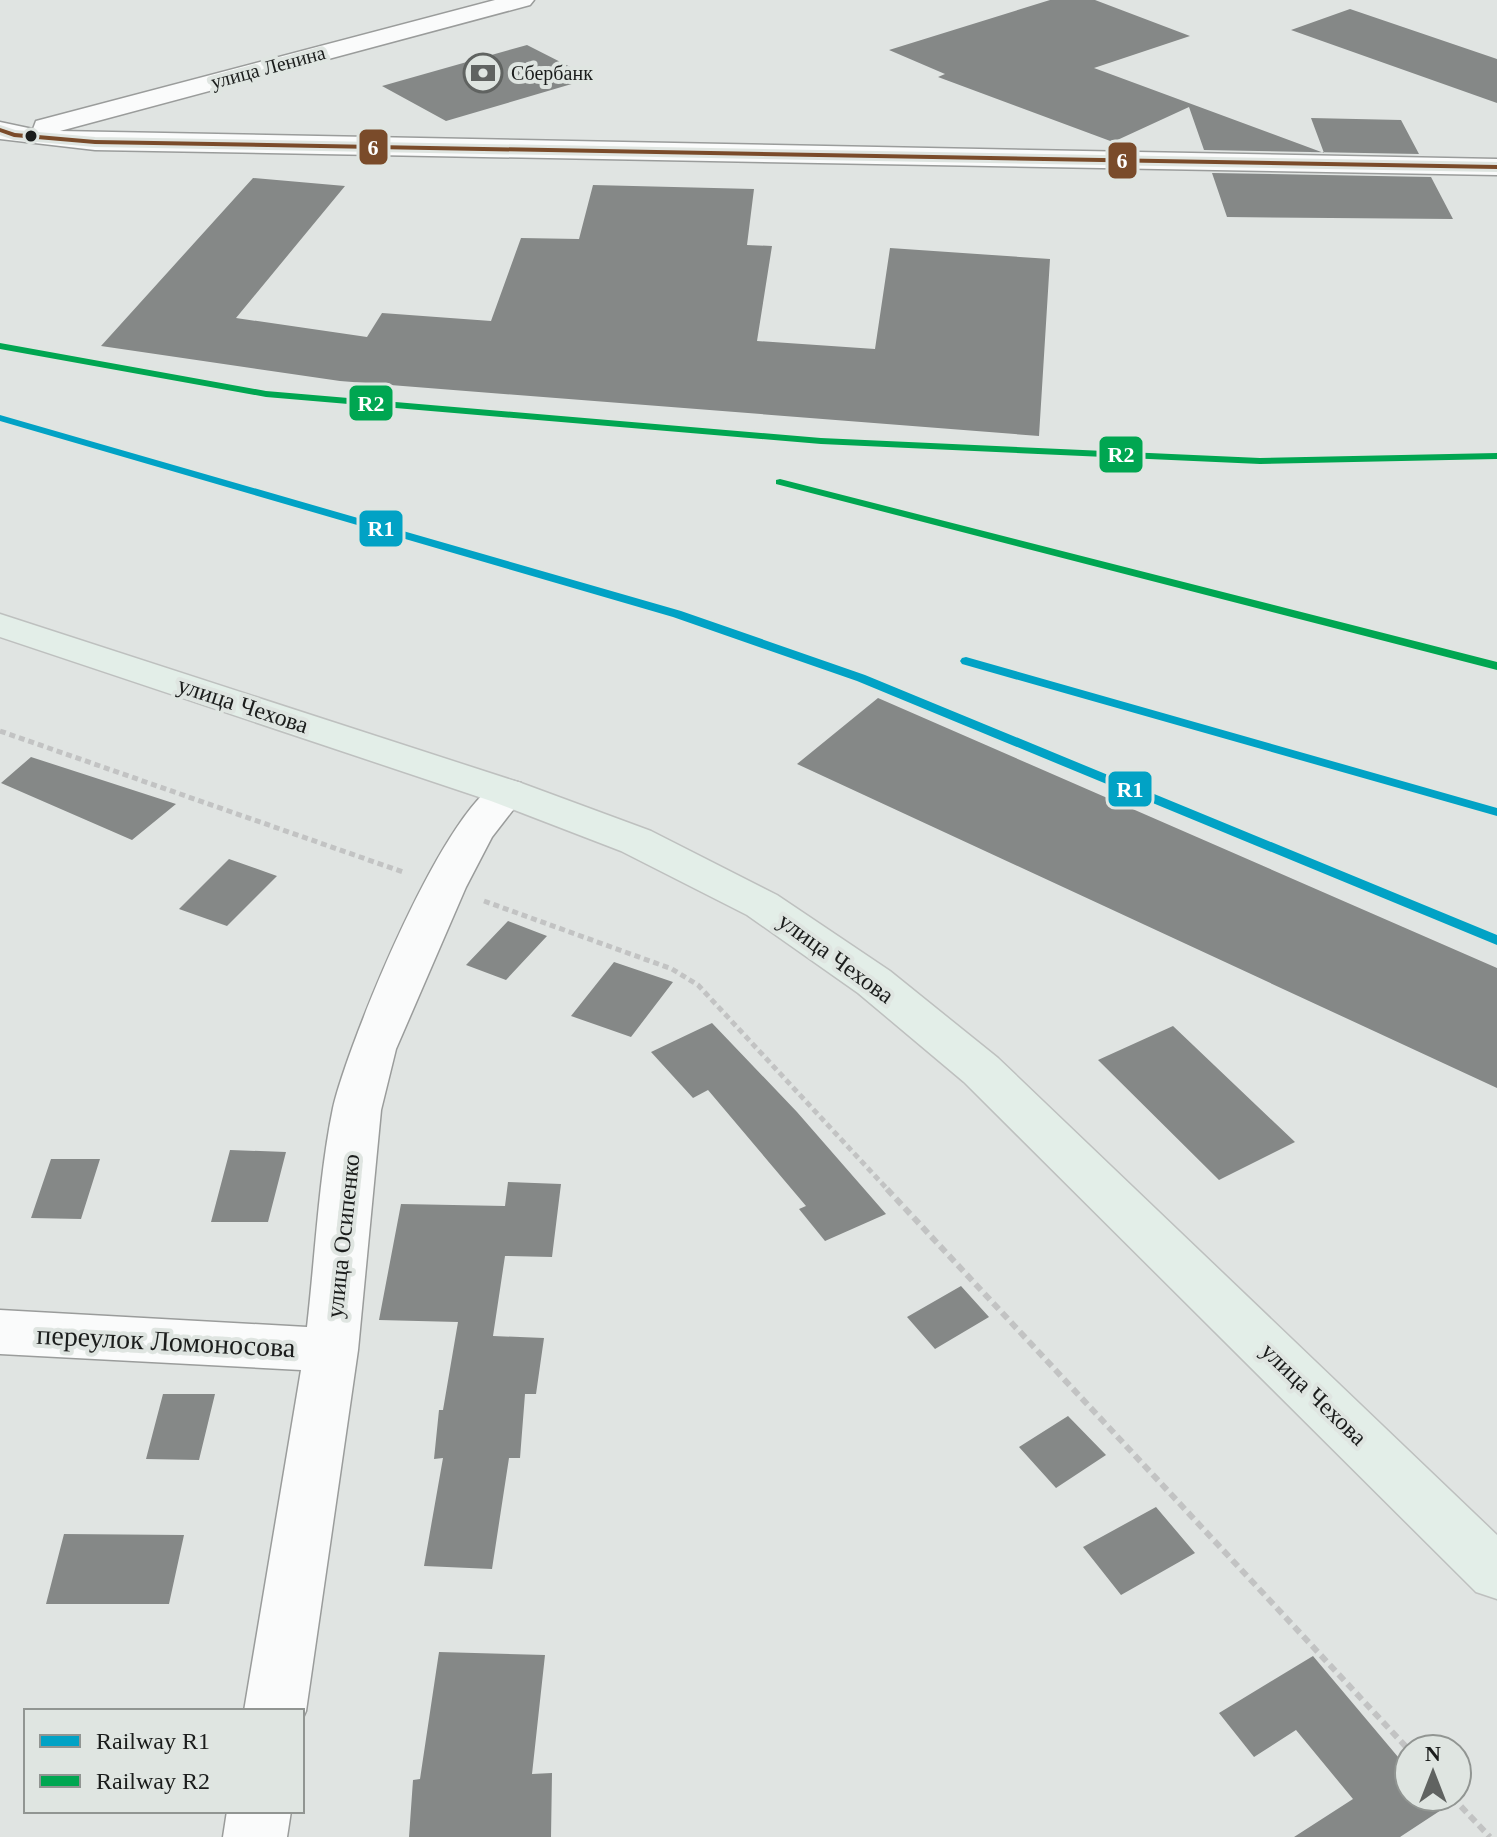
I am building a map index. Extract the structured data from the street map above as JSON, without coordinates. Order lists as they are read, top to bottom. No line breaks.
{"streets":{"main road":["улица Чехова"],"street":["улица Ленина","улица Осипенко","переулок Ломоносова"]},"crossings":[["улица Чехова","улица Осипенко"],["улица Осипенко","переулок Ломоносова"]],"places":{"bank":["Сбербанк"]},"lines":["transit line 6","rail line R2","rail line R1"],"legend":["Railway R1","Railway R2"],"north":"top"}
